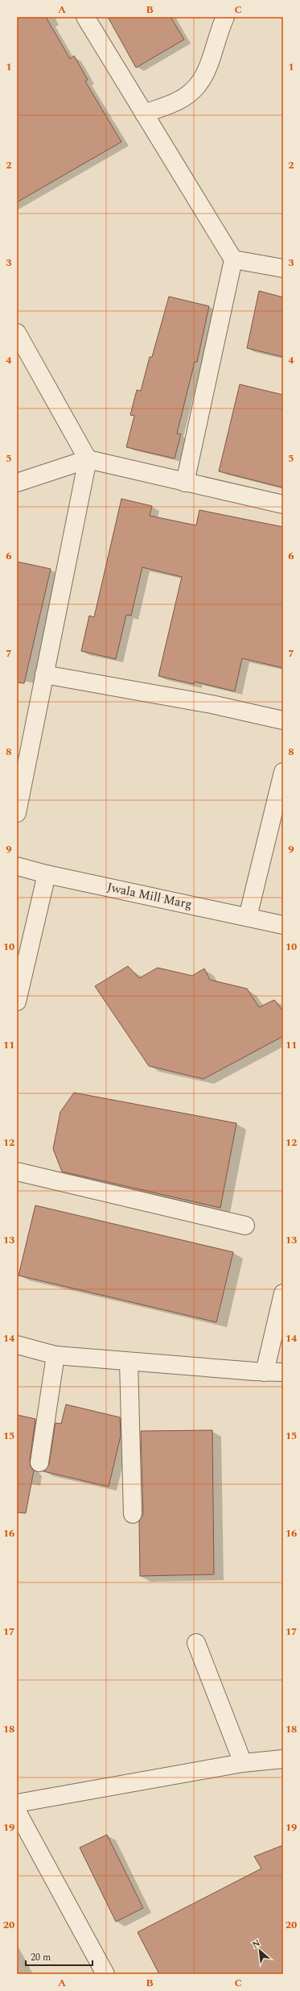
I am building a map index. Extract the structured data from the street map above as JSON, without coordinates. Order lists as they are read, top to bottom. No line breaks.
{"streets":{"street":["Jwala Mill Marg"]},"scale_bar":"20 m","north":"top left","grid":{"columns":["A","B","C"],"rows":["1","2","3","4","5","6","7","8","9","10","11","12","13","14","15","16","17","18","19","20"]}}
